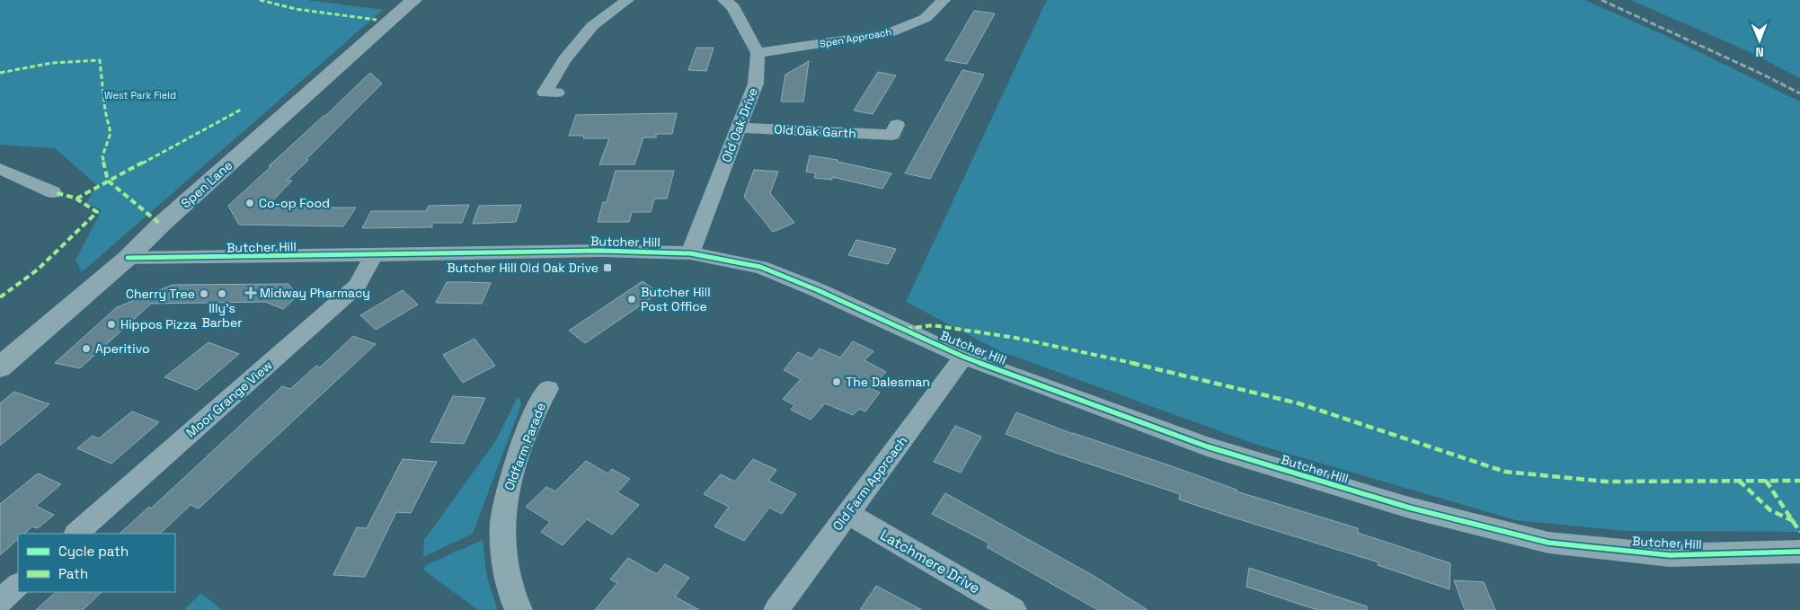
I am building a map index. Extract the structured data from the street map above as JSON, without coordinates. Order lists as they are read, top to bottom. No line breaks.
{"streets":{"street":["Spen Approach","Old Oak Drive","Old Oak Garth","Spen Lane","Butcher Hill","Moor Grange View","Oldfarm Parade","Old Farm Approach","Latchmere Drive"]},"crossings":[["Spen Approach","Old Oak Drive"],["Old Oak Drive","Old Oak Garth"],["Old Oak Drive","Butcher Hill"],["Spen Lane","Butcher Hill"],["Butcher Hill","Moor Grange View"],["Butcher Hill","Old Farm Approach"],["Old Farm Approach","Latchmere Drive"]],"parks":["West Park Field"],"places":{"other":["Co-op Food","Cherry Tree","Illy's Barber","Butcher Hill Post Office","Hippos Pizza","Aperitivo","The Dalesman"],"transit":["Butcher Hill Old Oak Drive"],"health":["Midway Pharmacy"]},"legend":["Cycle path","Path"],"north":"bottom"}
